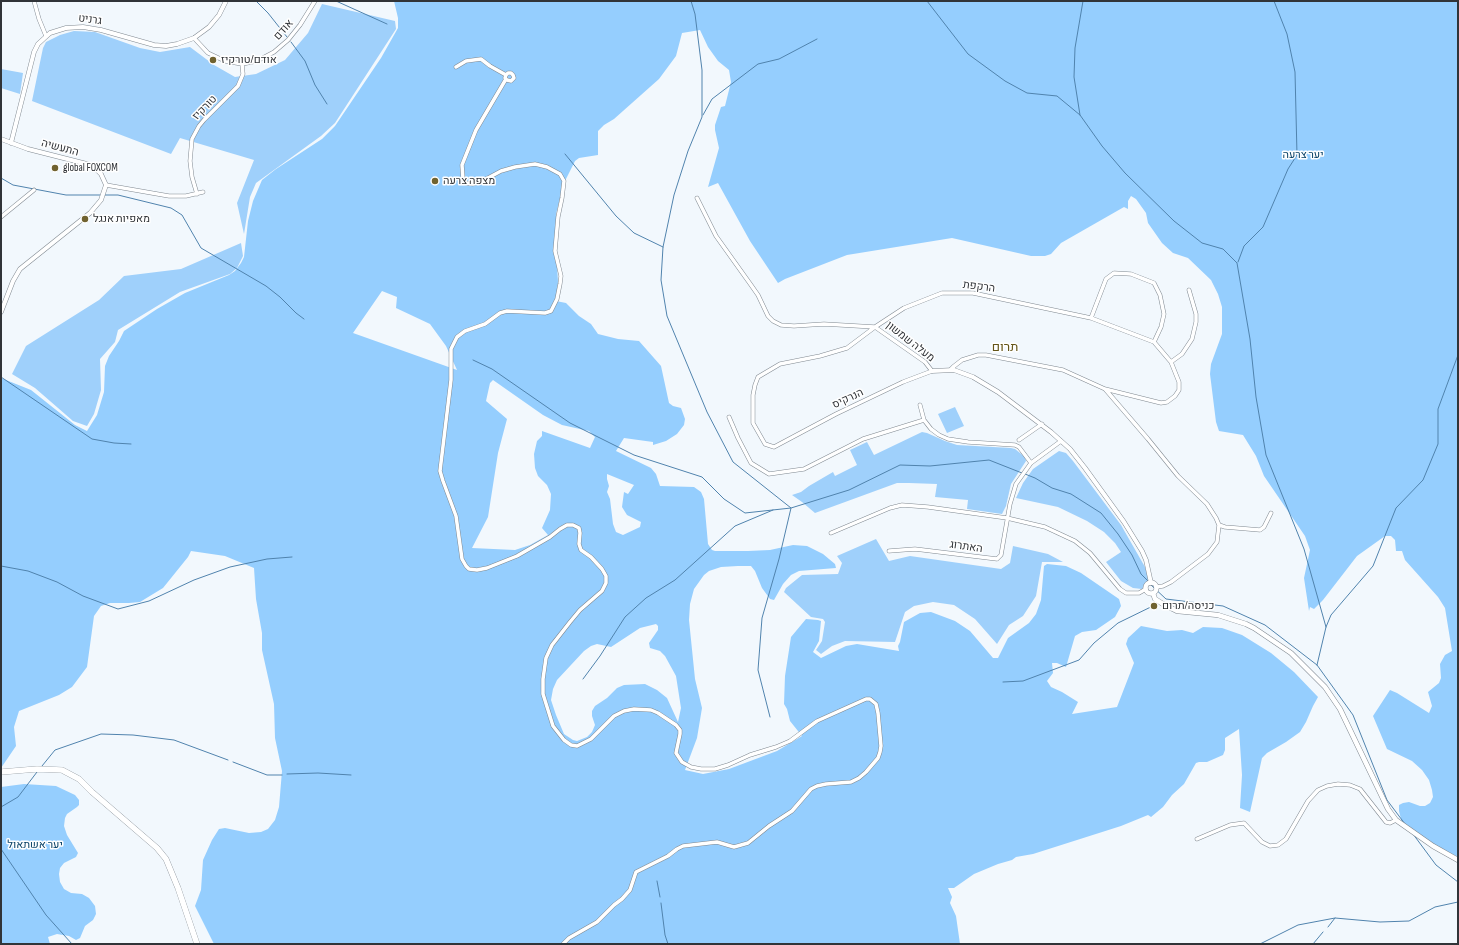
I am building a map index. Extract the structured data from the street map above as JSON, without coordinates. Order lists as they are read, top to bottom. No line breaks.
{"streets":{"street":["גרניט","אודם","טורקיז","התעשיה","הרקפת","מעלה שמשון","הנרקיס","האתרוג"]},"crossings":[["גרניט","אודם"],["אודם","טורקיז"],["הרקפת","מעלה שמשון"],["הרקפת","הנרקיס"],["מעלה שמשון","הנרקיס"]],"districts":["תרום"],"parks":["יער צרעה","יער אשתאול"],"places":["אודם/טורקיז","global FOXCOM","מצפה צרעה","מאפיות אנגל","כניסה/תרום"]}
